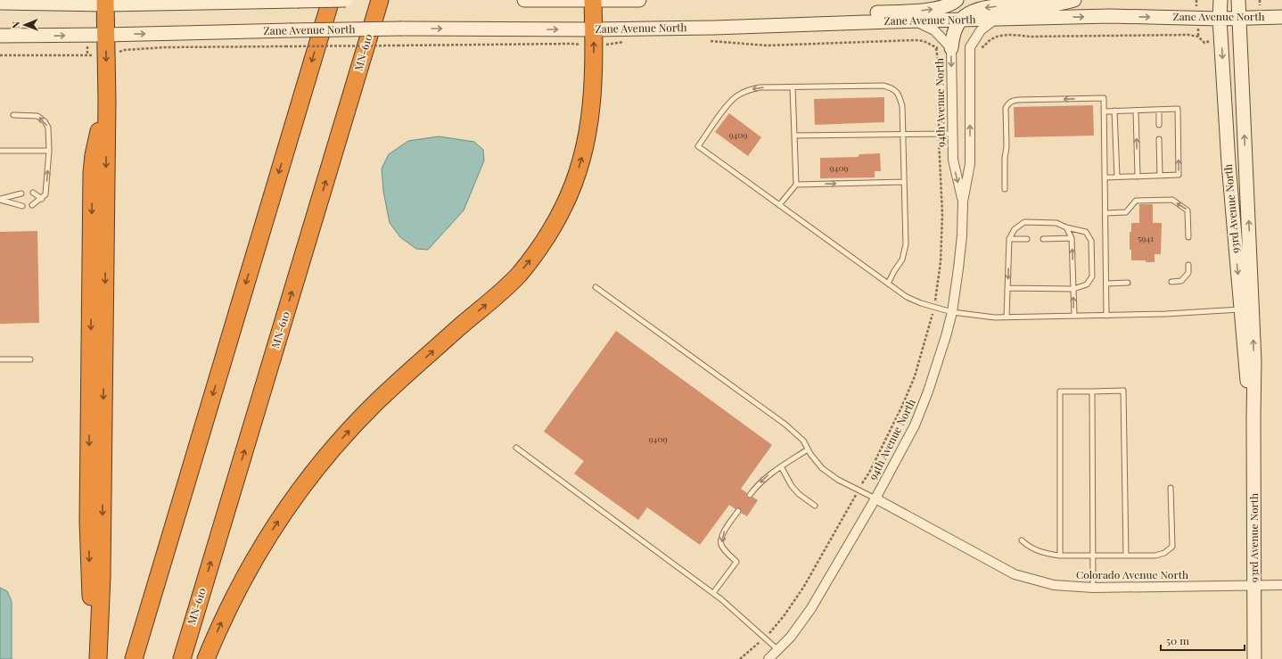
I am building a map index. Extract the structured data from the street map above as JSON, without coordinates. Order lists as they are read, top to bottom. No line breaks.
{"streets":{"highway":["MN-610"],"main road":["Zane Avenue North","93rd Avenue North"],"street":["94th Avenue North","Colorado Avenue North"]},"crossings":[["Zane Avenue North","94th Avenue North"],["Zane Avenue North","93rd Avenue North"],["94th Avenue North","Colorado Avenue North"],["93rd Avenue North","Colorado Avenue North"]],"house_numbers":["9409","9409","5941","9409"],"scale_bar":"50 m","north":"left"}
